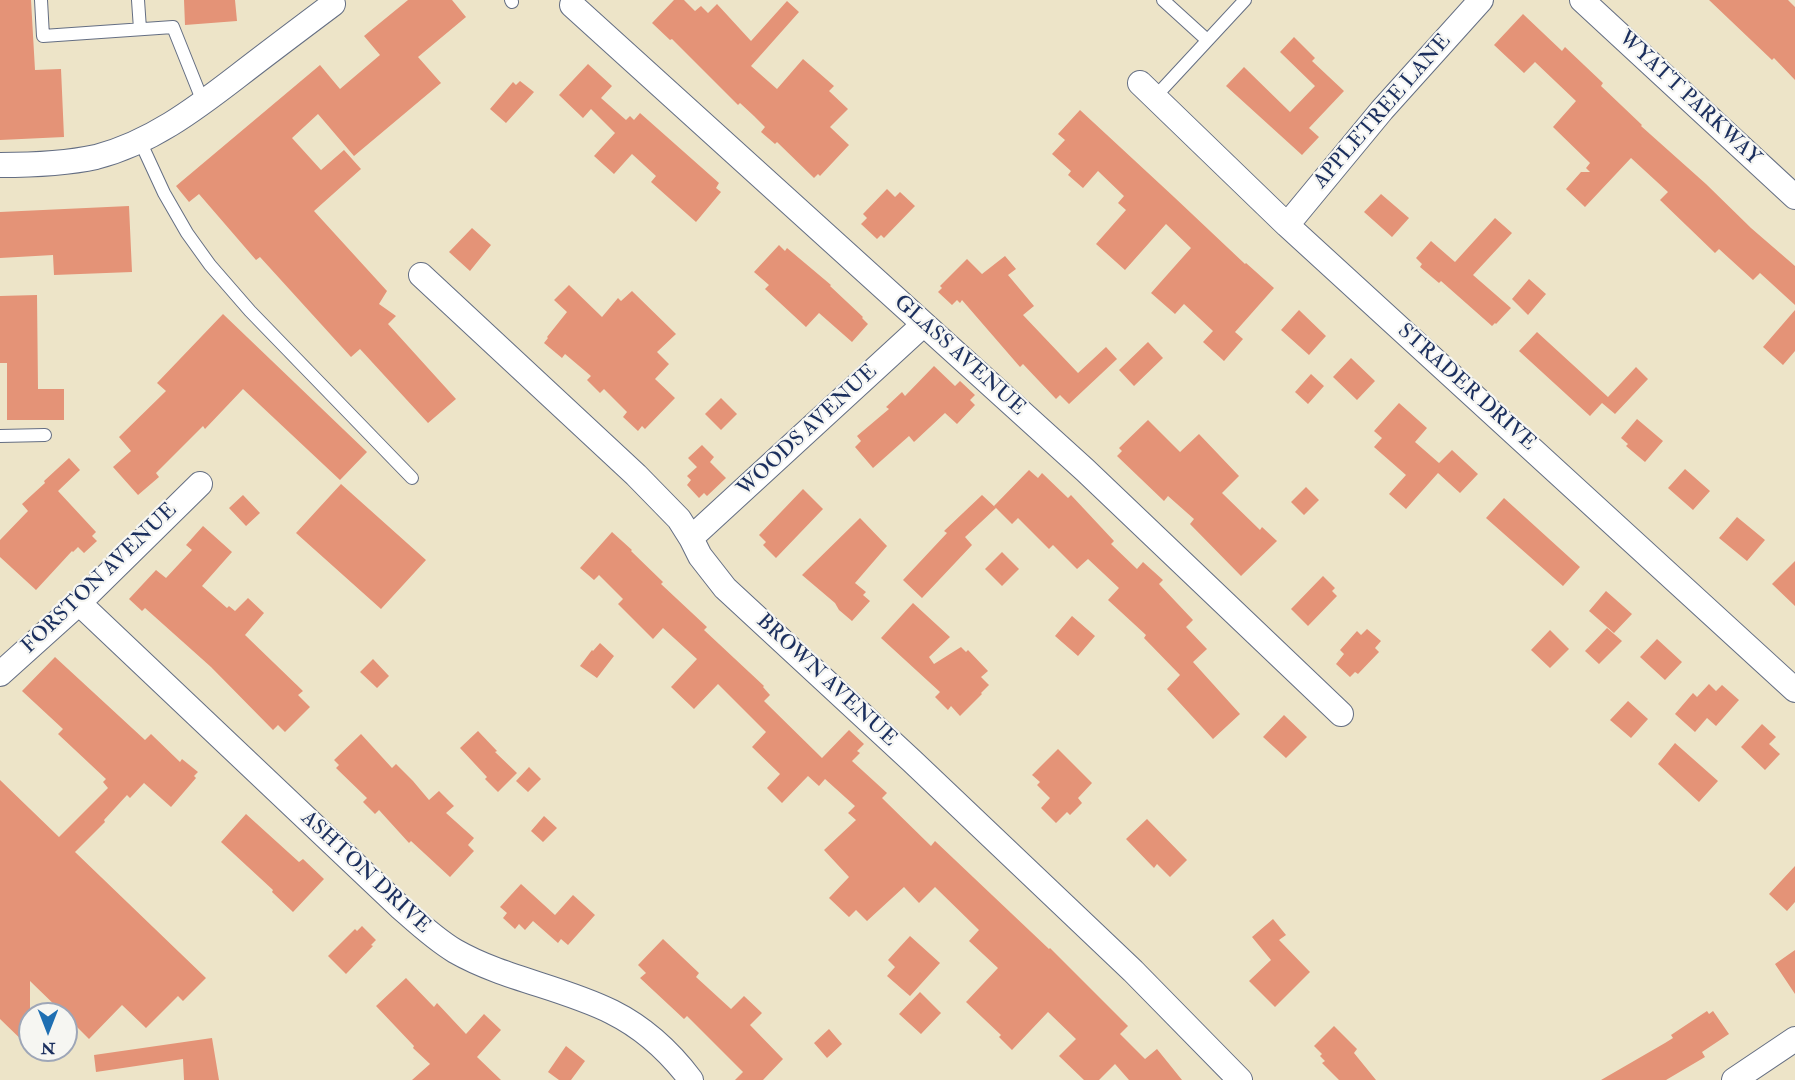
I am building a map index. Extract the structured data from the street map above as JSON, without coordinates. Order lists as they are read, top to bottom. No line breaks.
{"streets":{"street":["WYATT PARKWAY","APPLETREE LANE","GLASS AVENUE","STRADER DRIVE","WOODS AVENUE","FORSTON AVENUE","BROWN AVENUE","ASHTON DRIVE"]},"crossings":[["APPLETREE LANE","STRADER DRIVE"],["GLASS AVENUE","WOODS AVENUE"],["WOODS AVENUE","BROWN AVENUE"],["FORSTON AVENUE","ASHTON DRIVE"]],"north":"bottom"}
